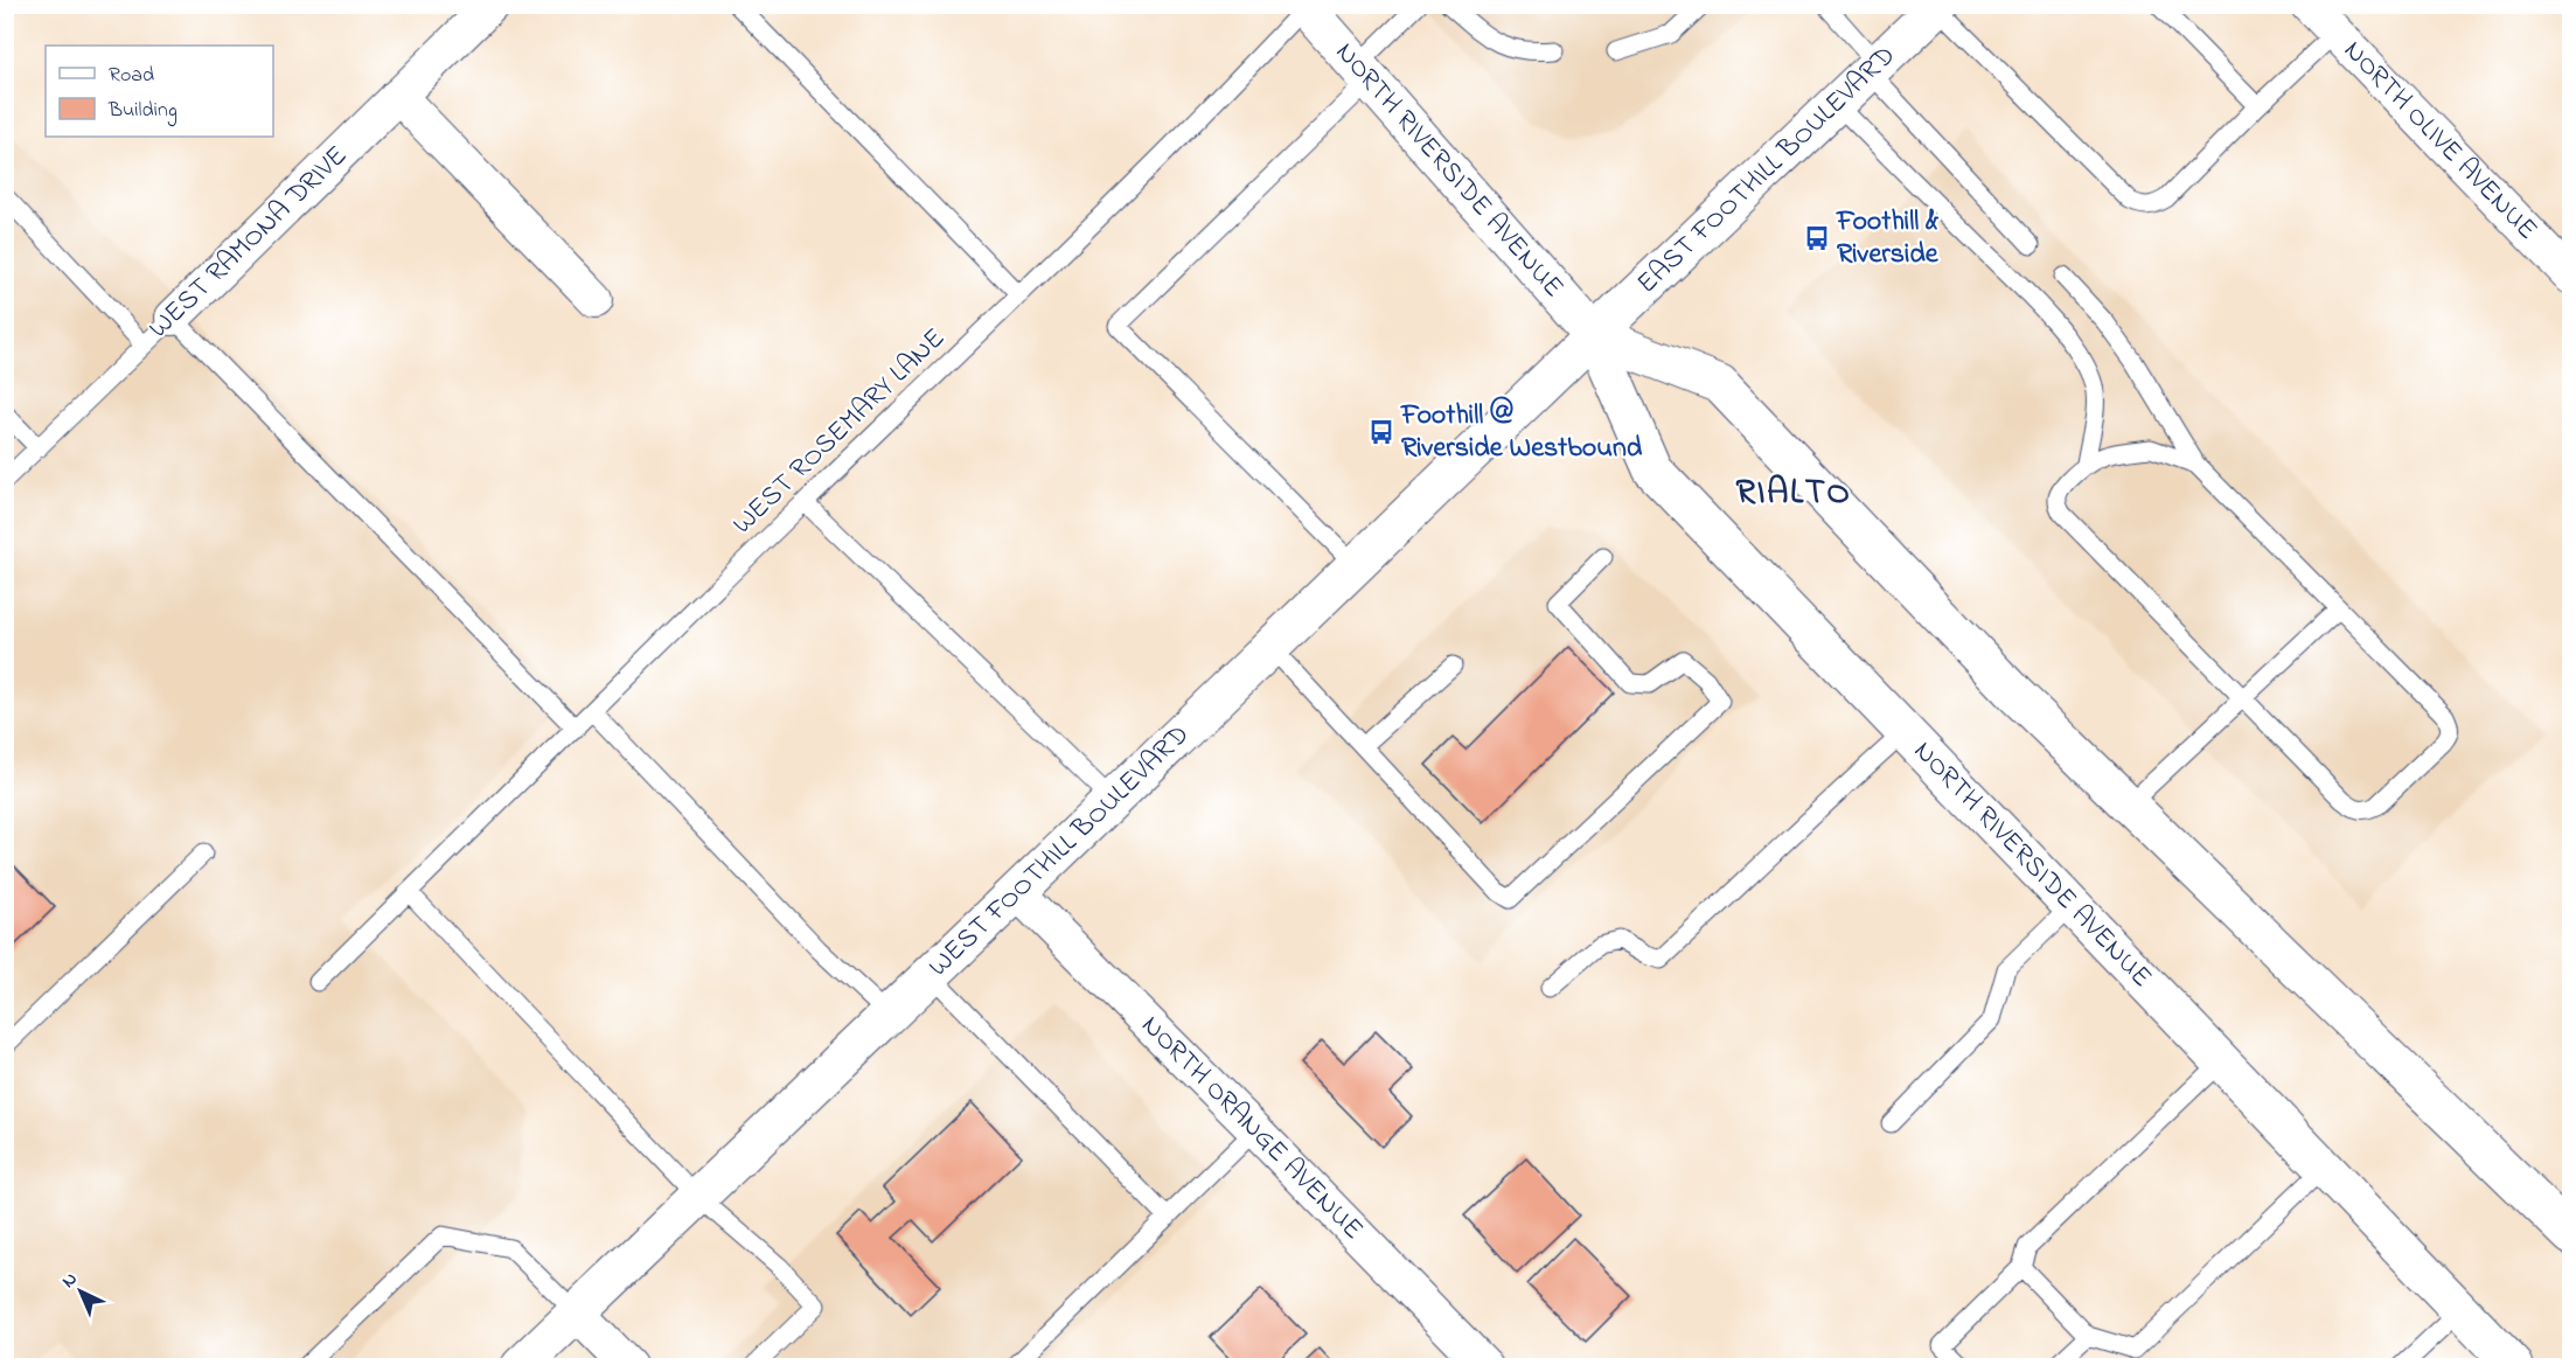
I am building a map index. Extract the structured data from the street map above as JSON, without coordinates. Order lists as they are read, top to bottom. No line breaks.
{"streets":{"main road":["NORTH RIVERSIDE AVENUE","EAST FOOTHILL BOULEVARD","WEST FOOTHILL BOULEVARD"],"street":["NORTH OLIVE AVENUE","WEST RAMONA DRIVE","NORTH ORANGE AVENUE"],"lane":["WEST ROSEMARY LANE"]},"crossings":[["NORTH RIVERSIDE AVENUE","EAST FOOTHILL BOULEVARD"],["NORTH RIVERSIDE AVENUE","WEST ROSEMARY LANE"],["NORTH RIVERSIDE AVENUE","WEST FOOTHILL BOULEVARD"],["EAST FOOTHILL BOULEVARD","WEST FOOTHILL BOULEVARD"],["WEST FOOTHILL BOULEVARD","NORTH ORANGE AVENUE"]],"districts":["RIALTO"],"places":{"bus stop":["Foothill & Riverside","Foothill @ Riverside Westbound"]},"legend":["Road","Building"],"north":"top left"}
